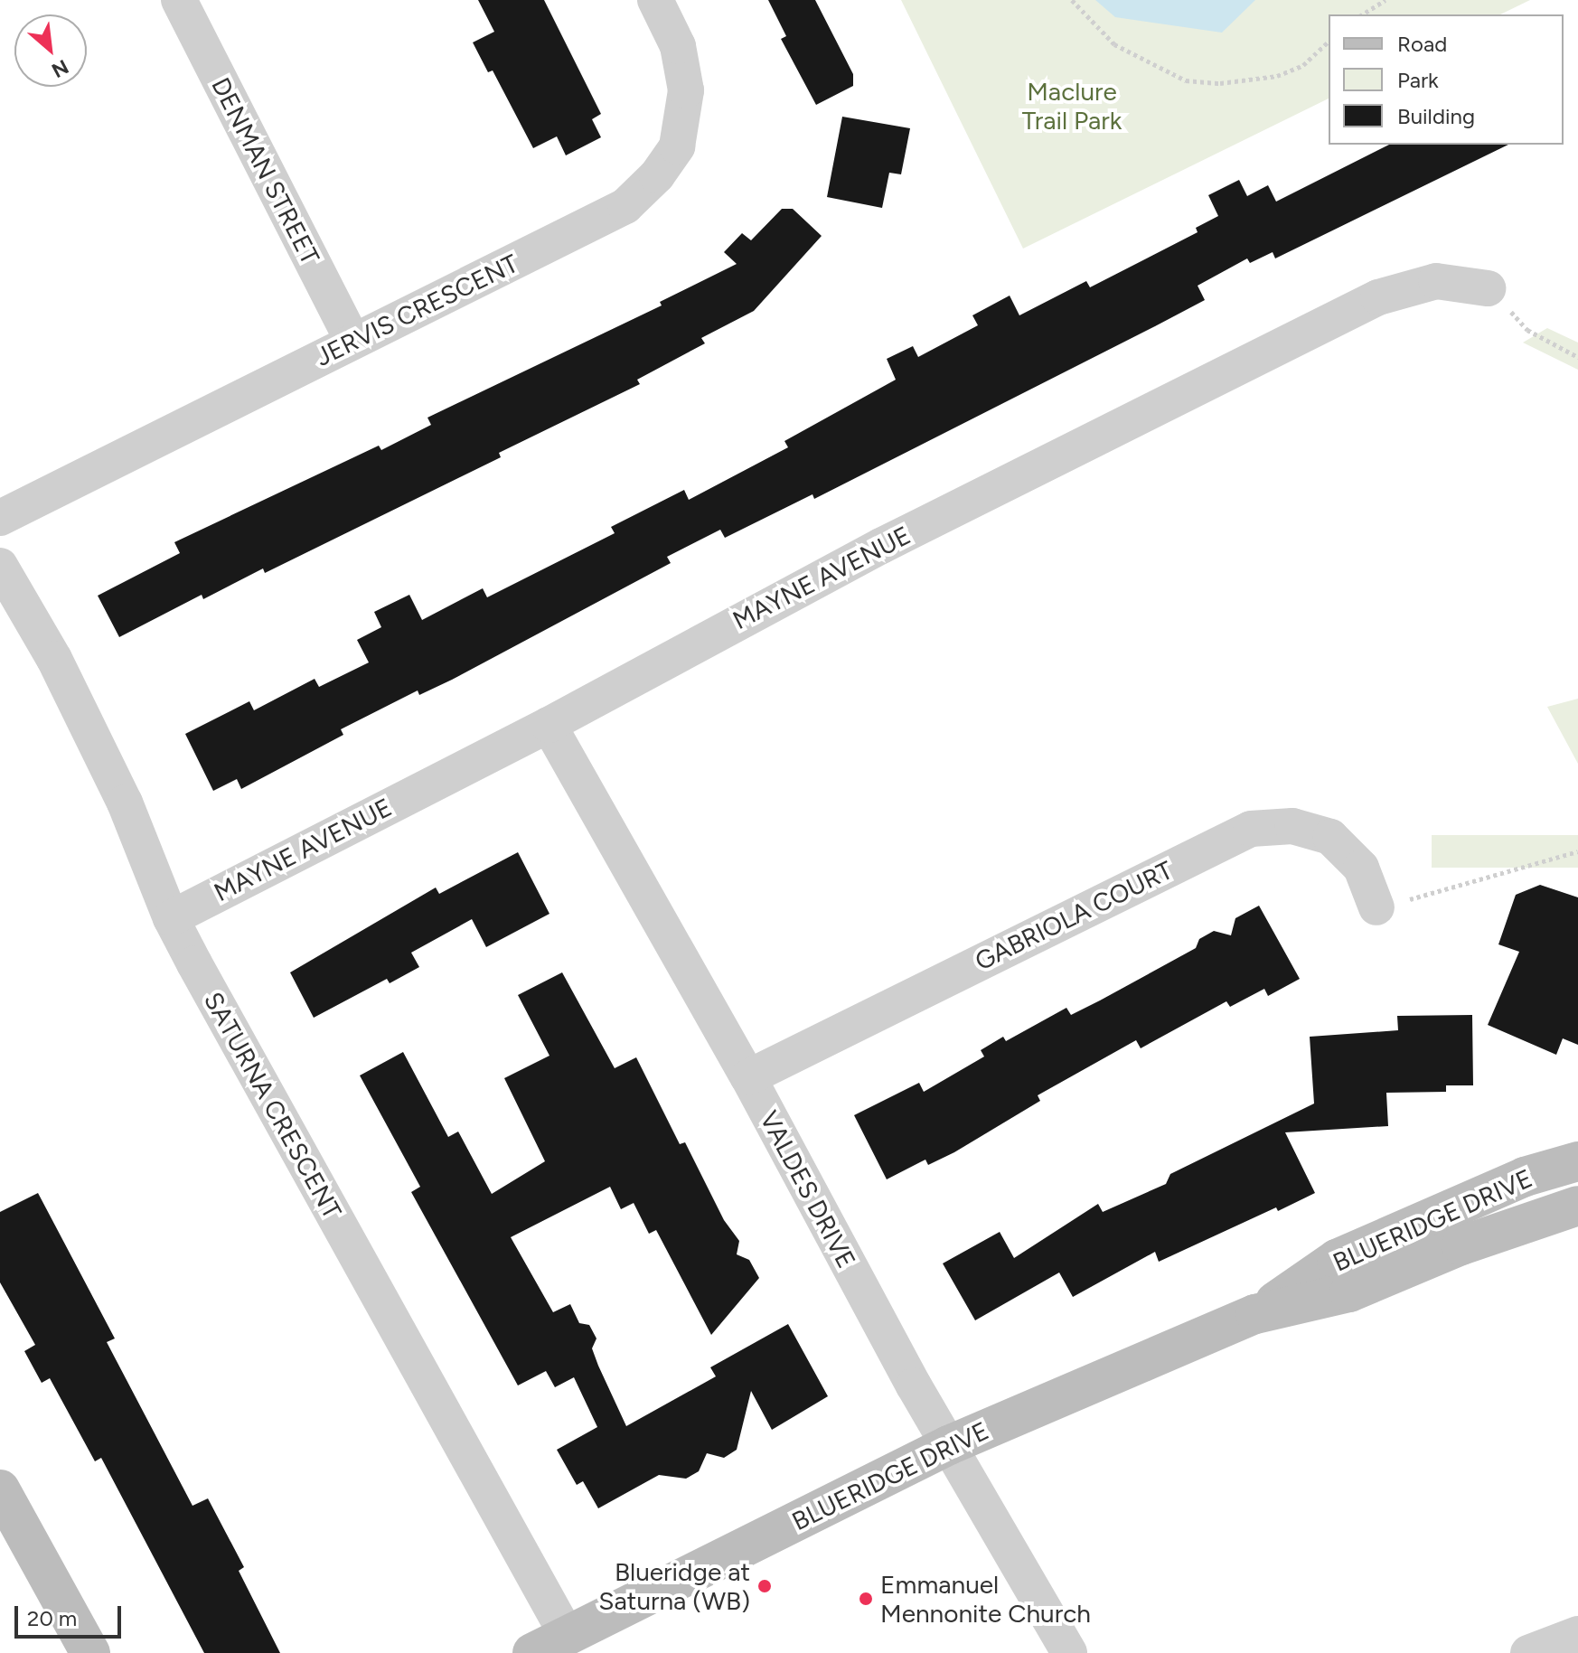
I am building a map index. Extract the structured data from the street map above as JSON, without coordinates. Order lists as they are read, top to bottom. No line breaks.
{"streets":{"street":["DENMAN STREET","JERVIS CRESCENT","MAYNE AVENUE","GABRIOLA COURT","SATURNA CRESCENT","VALDES DRIVE","BLUERIDGE DRIVE"]},"crossings":[["DENMAN STREET","JERVIS CRESCENT"],["MAYNE AVENUE","SATURNA CRESCENT"],["MAYNE AVENUE","VALDES DRIVE"],["GABRIOLA COURT","VALDES DRIVE"],["SATURNA CRESCENT","BLUERIDGE DRIVE"],["VALDES DRIVE","BLUERIDGE DRIVE"]],"parks":["Maclure Trail Park"],"places":["Blueridge at Saturna (WB)","Emmanuel Mennonite Church"],"legend":["Road","Park","Building"],"scale_bar":"20 m","north":"bottom right"}
